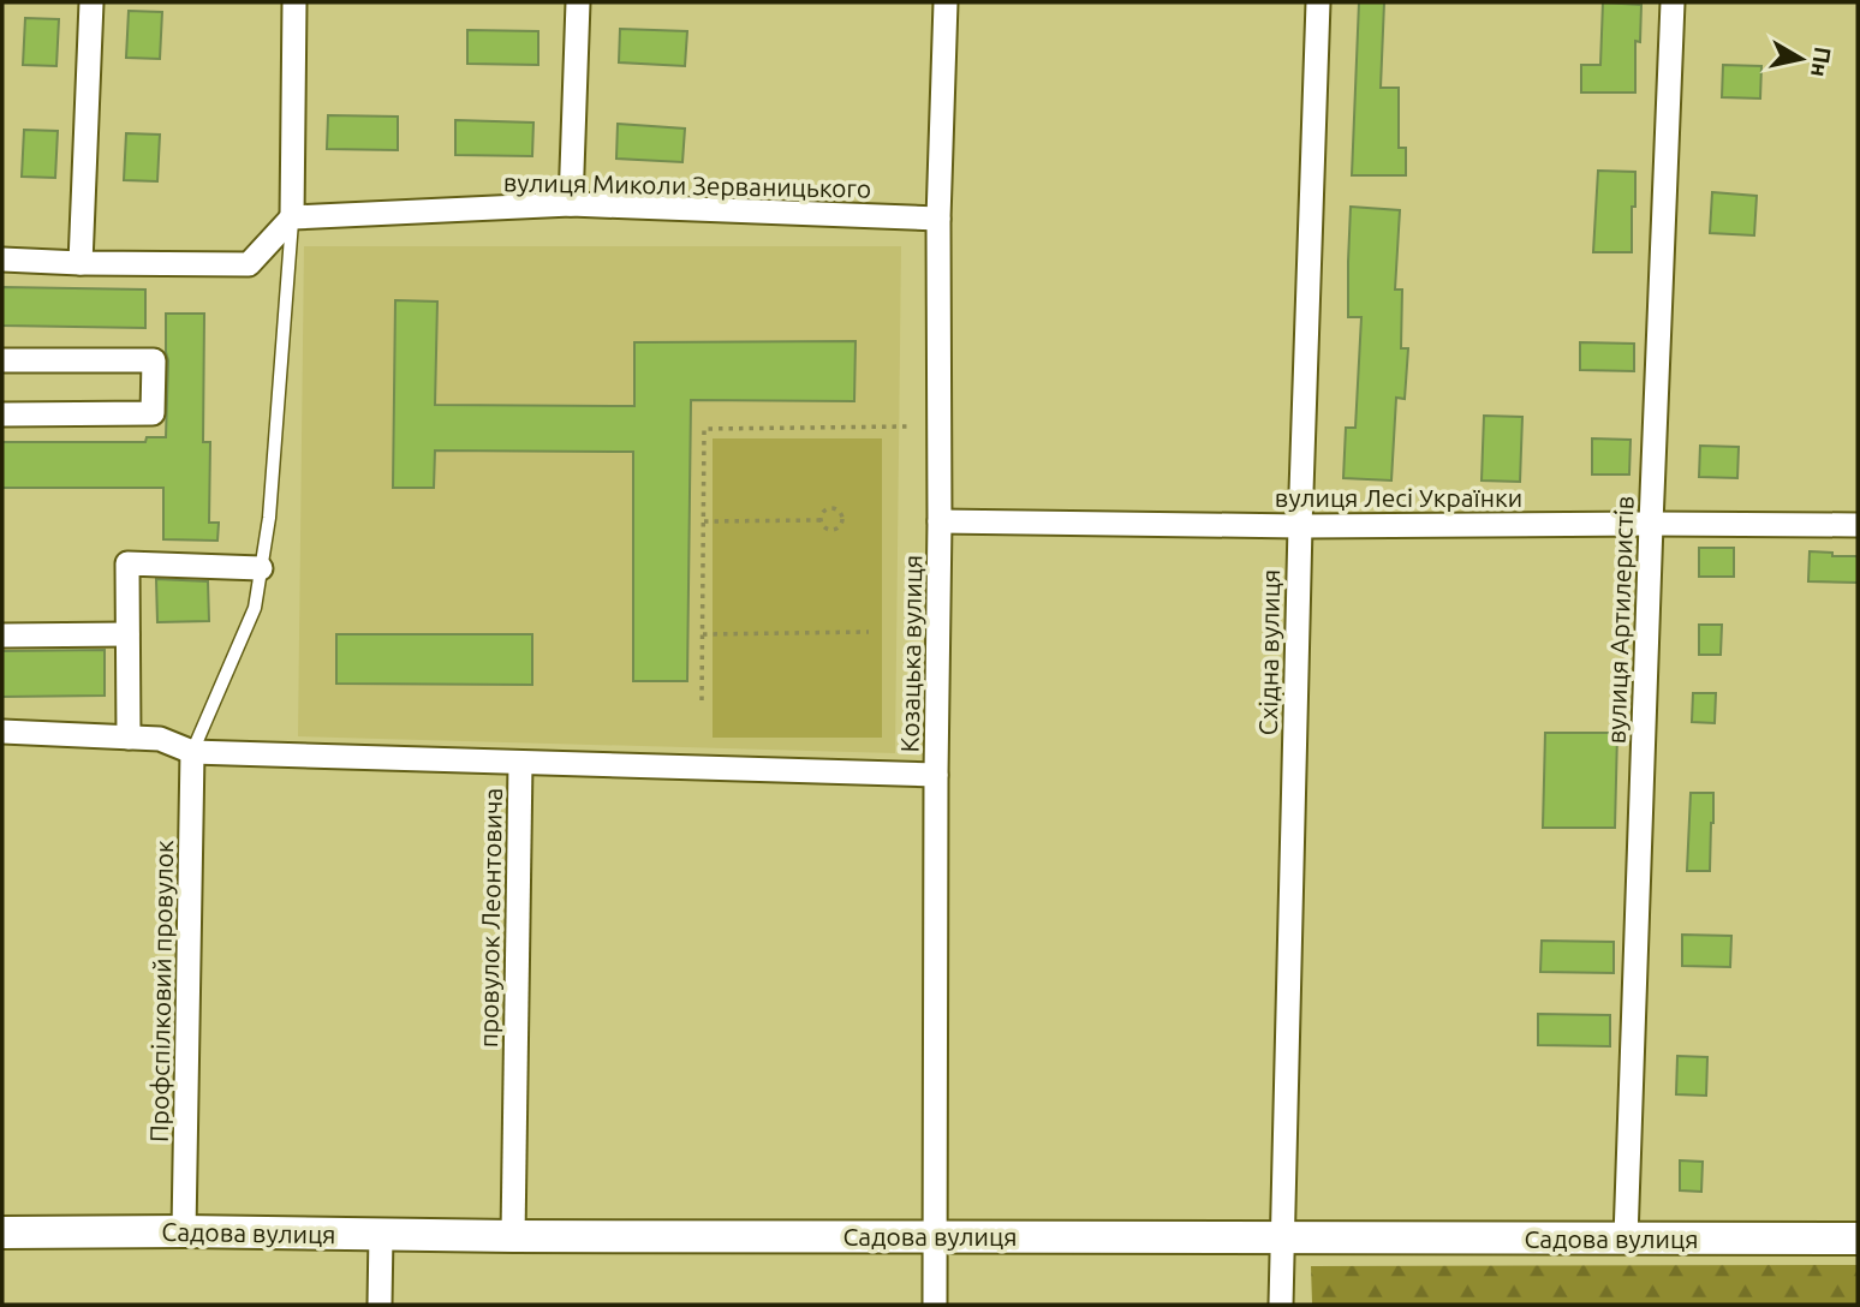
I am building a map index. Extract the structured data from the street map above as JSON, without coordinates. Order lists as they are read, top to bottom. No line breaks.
{"streets":{"street":["вулиця Миколи Зерваницького","вулиця Лесі Українки","вулиця Артилеристів","Східна вулиця","Козацька вулиця","провулок Леонтовича","Профспілковий провулок","Садова вулиця"]},"crossings":[["вулиця Миколи Зерваницького","Козацька вулиця"],["вулиця Лесі Українки","вулиця Артилеристів"],["вулиця Лесі Українки","Східна вулиця"],["вулиця Лесі Українки","Козацька вулиця"],["вулиця Артилеристів","Садова вулиця"],["Східна вулиця","Садова вулиця"],["Козацька вулиця","провулок Леонтовича"],["Козацька вулиця","Садова вулиця"],["провулок Леонтовича","Садова вулиця"],["Профспілковий провулок","Садова вулиця"]],"north":"right"}
